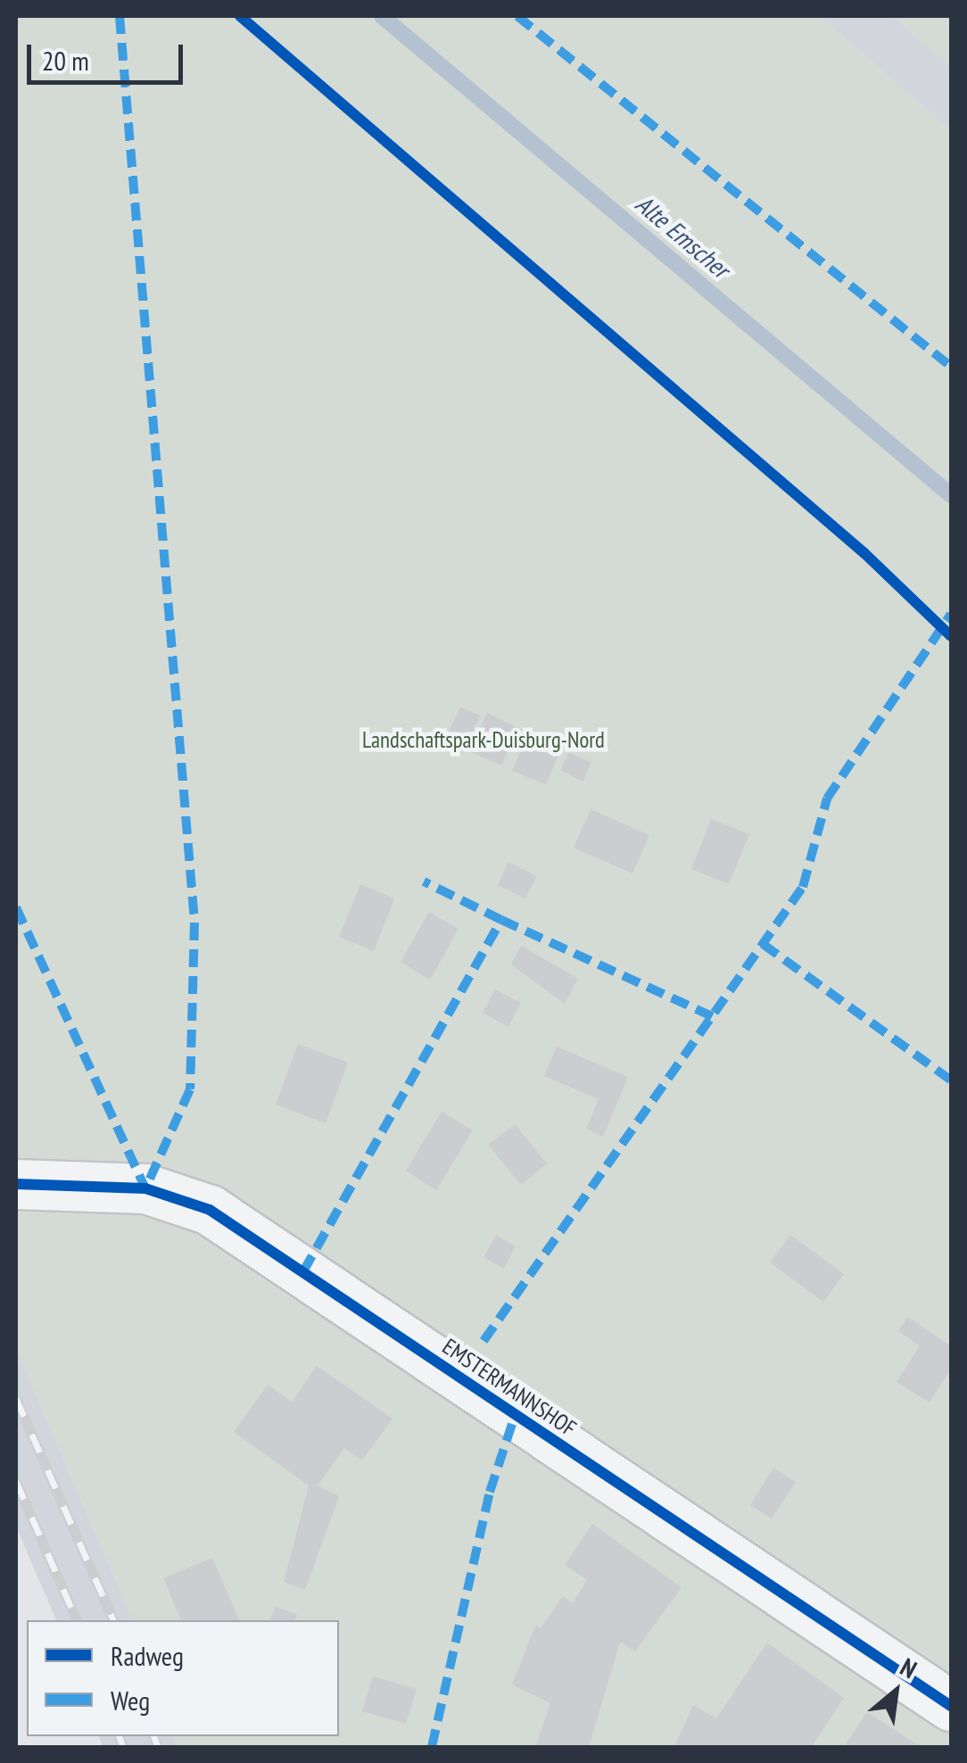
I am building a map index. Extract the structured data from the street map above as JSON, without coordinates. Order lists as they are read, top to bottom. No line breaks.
{"streets":{"street":["EMSTERMANNSHOF"]},"water":["Alte Emscher"],"parks":["Landschaftspark-Duisburg-Nord"],"legend":["Radweg","Weg"],"scale_bar":"20 m","north":"top right"}
